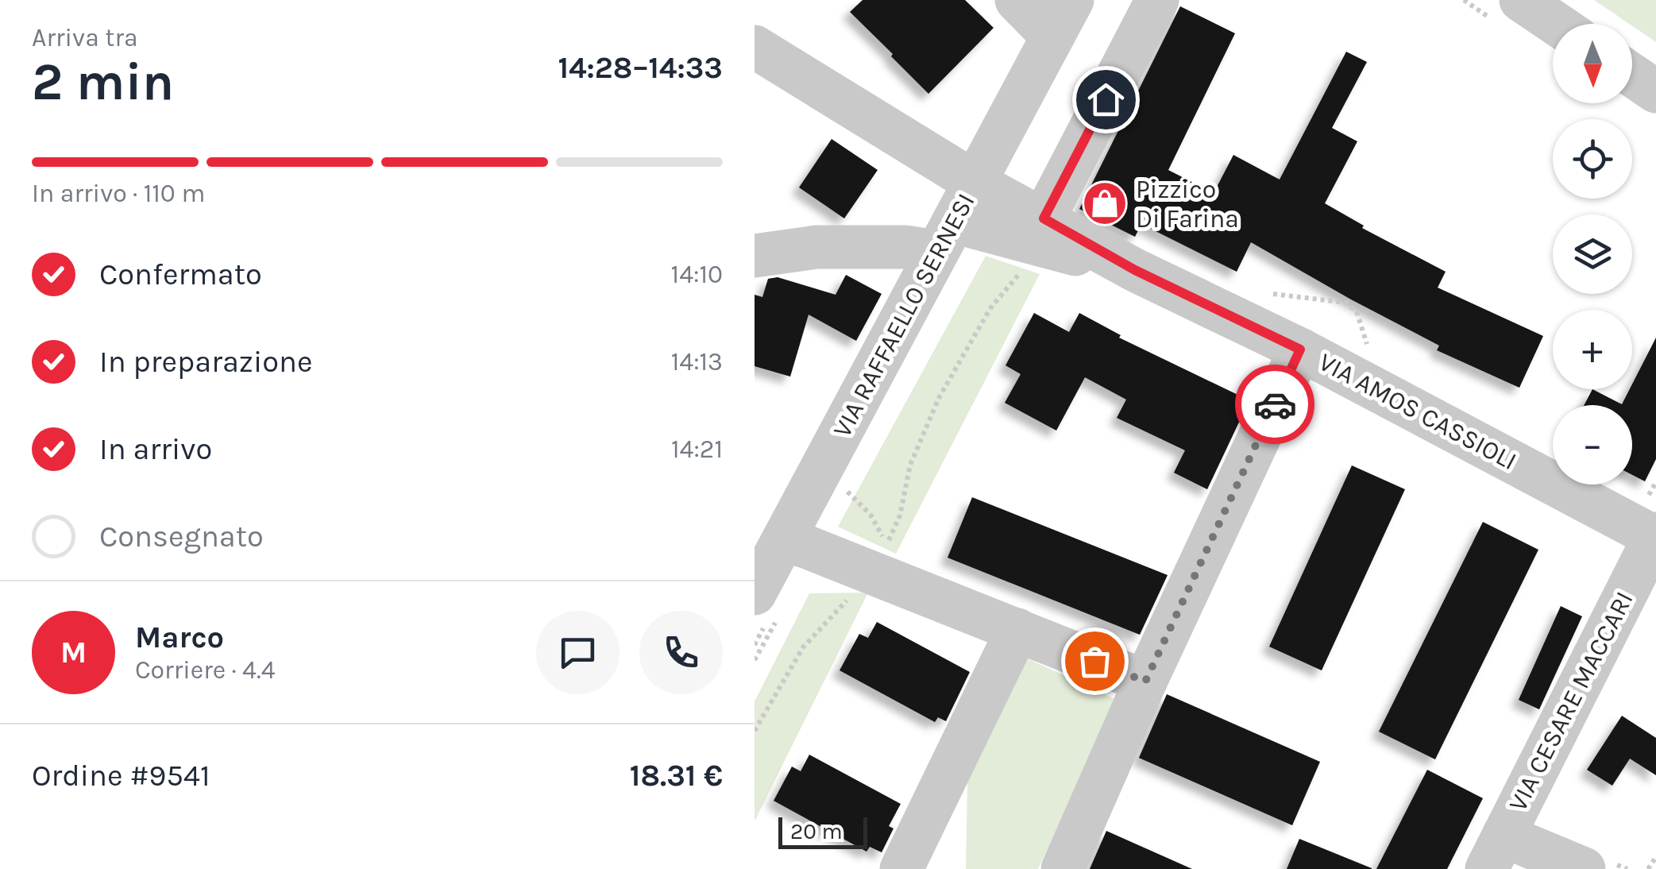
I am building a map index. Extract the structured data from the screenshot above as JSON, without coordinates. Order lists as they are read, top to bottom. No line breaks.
{"streets":{"street":["VIA RAFFAELLO SERNESI","VIA AMOS CASSIOLI","VIA CESARE MACCARI"]},"crossings":[["VIA RAFFAELLO SERNESI","VIA AMOS CASSIOLI"],["VIA AMOS CASSIOLI","VIA CESARE MACCARI"]],"places":{"shop":["Pizzico Di Farina"]},"scale_bar":"20 m","north":"bottom","page":{"heading":["2 min","Arriva tra","14:28–14:33"],"panel":["Marco","Corriere · 4.4","Ordine #9541","18.31 €"],"map_buttons":["+","−"],"bar":"In arrivo · 110 m","list":[["Confermato","14:10"],["In preparazione","14:13"],["In arrivo","14:21"],"Consegnato"],"round":"M","scale":"20 m"}}
